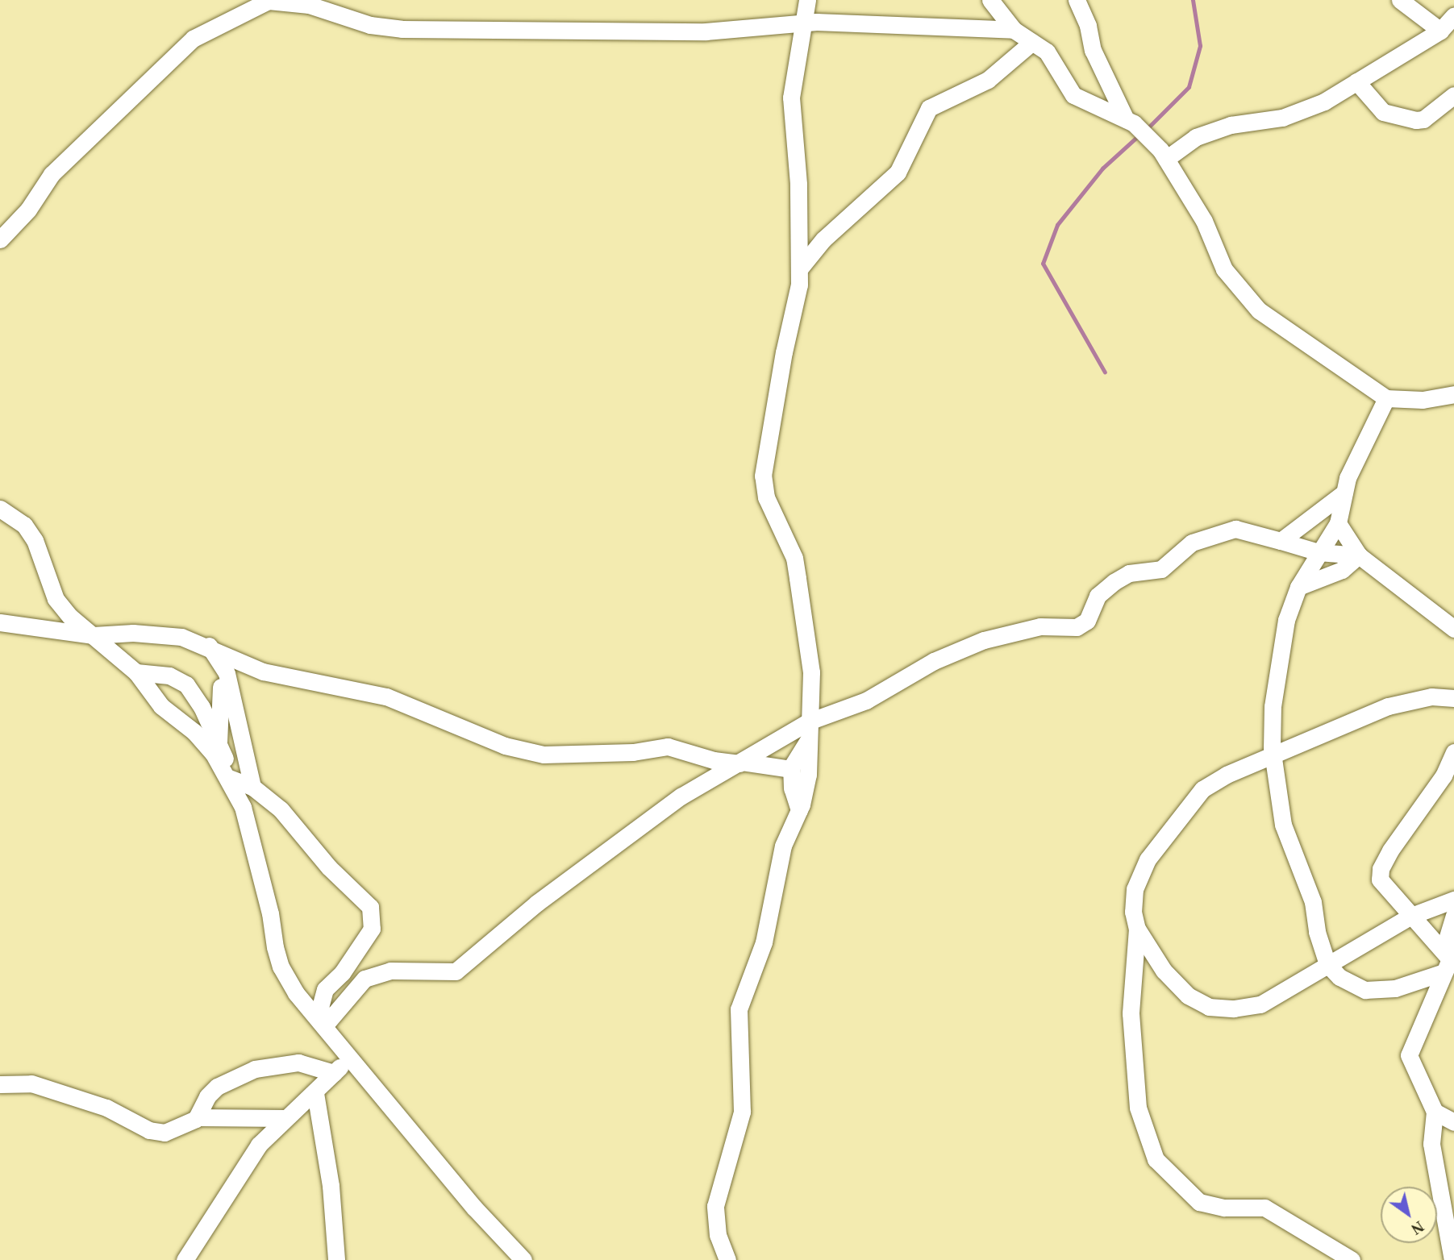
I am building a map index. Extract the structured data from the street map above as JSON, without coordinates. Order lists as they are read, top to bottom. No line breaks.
{"north":"bottom right"}
